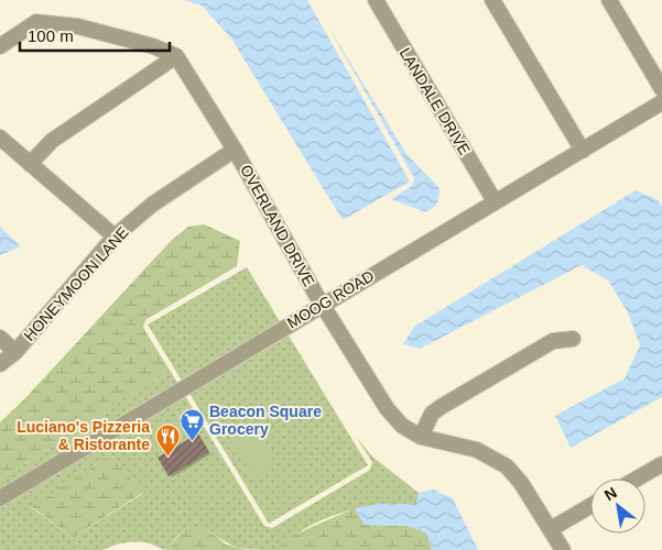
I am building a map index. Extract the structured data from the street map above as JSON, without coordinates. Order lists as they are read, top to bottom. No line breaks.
{"streets":{"street":["LANDALE DRIVE","OVERLAND DRIVE","HONEYMOON LANE","MOOG ROAD"]},"crossings":[["LANDALE DRIVE","MOOG ROAD"],["OVERLAND DRIVE","HONEYMOON LANE"],["OVERLAND DRIVE","MOOG ROAD"]],"places":{"supermarket":["Beacon Square Grocery"],"restaurant":["Luciano's Pizzeria & Ristorante"]},"scale_bar":"100 m","north":"top left"}
